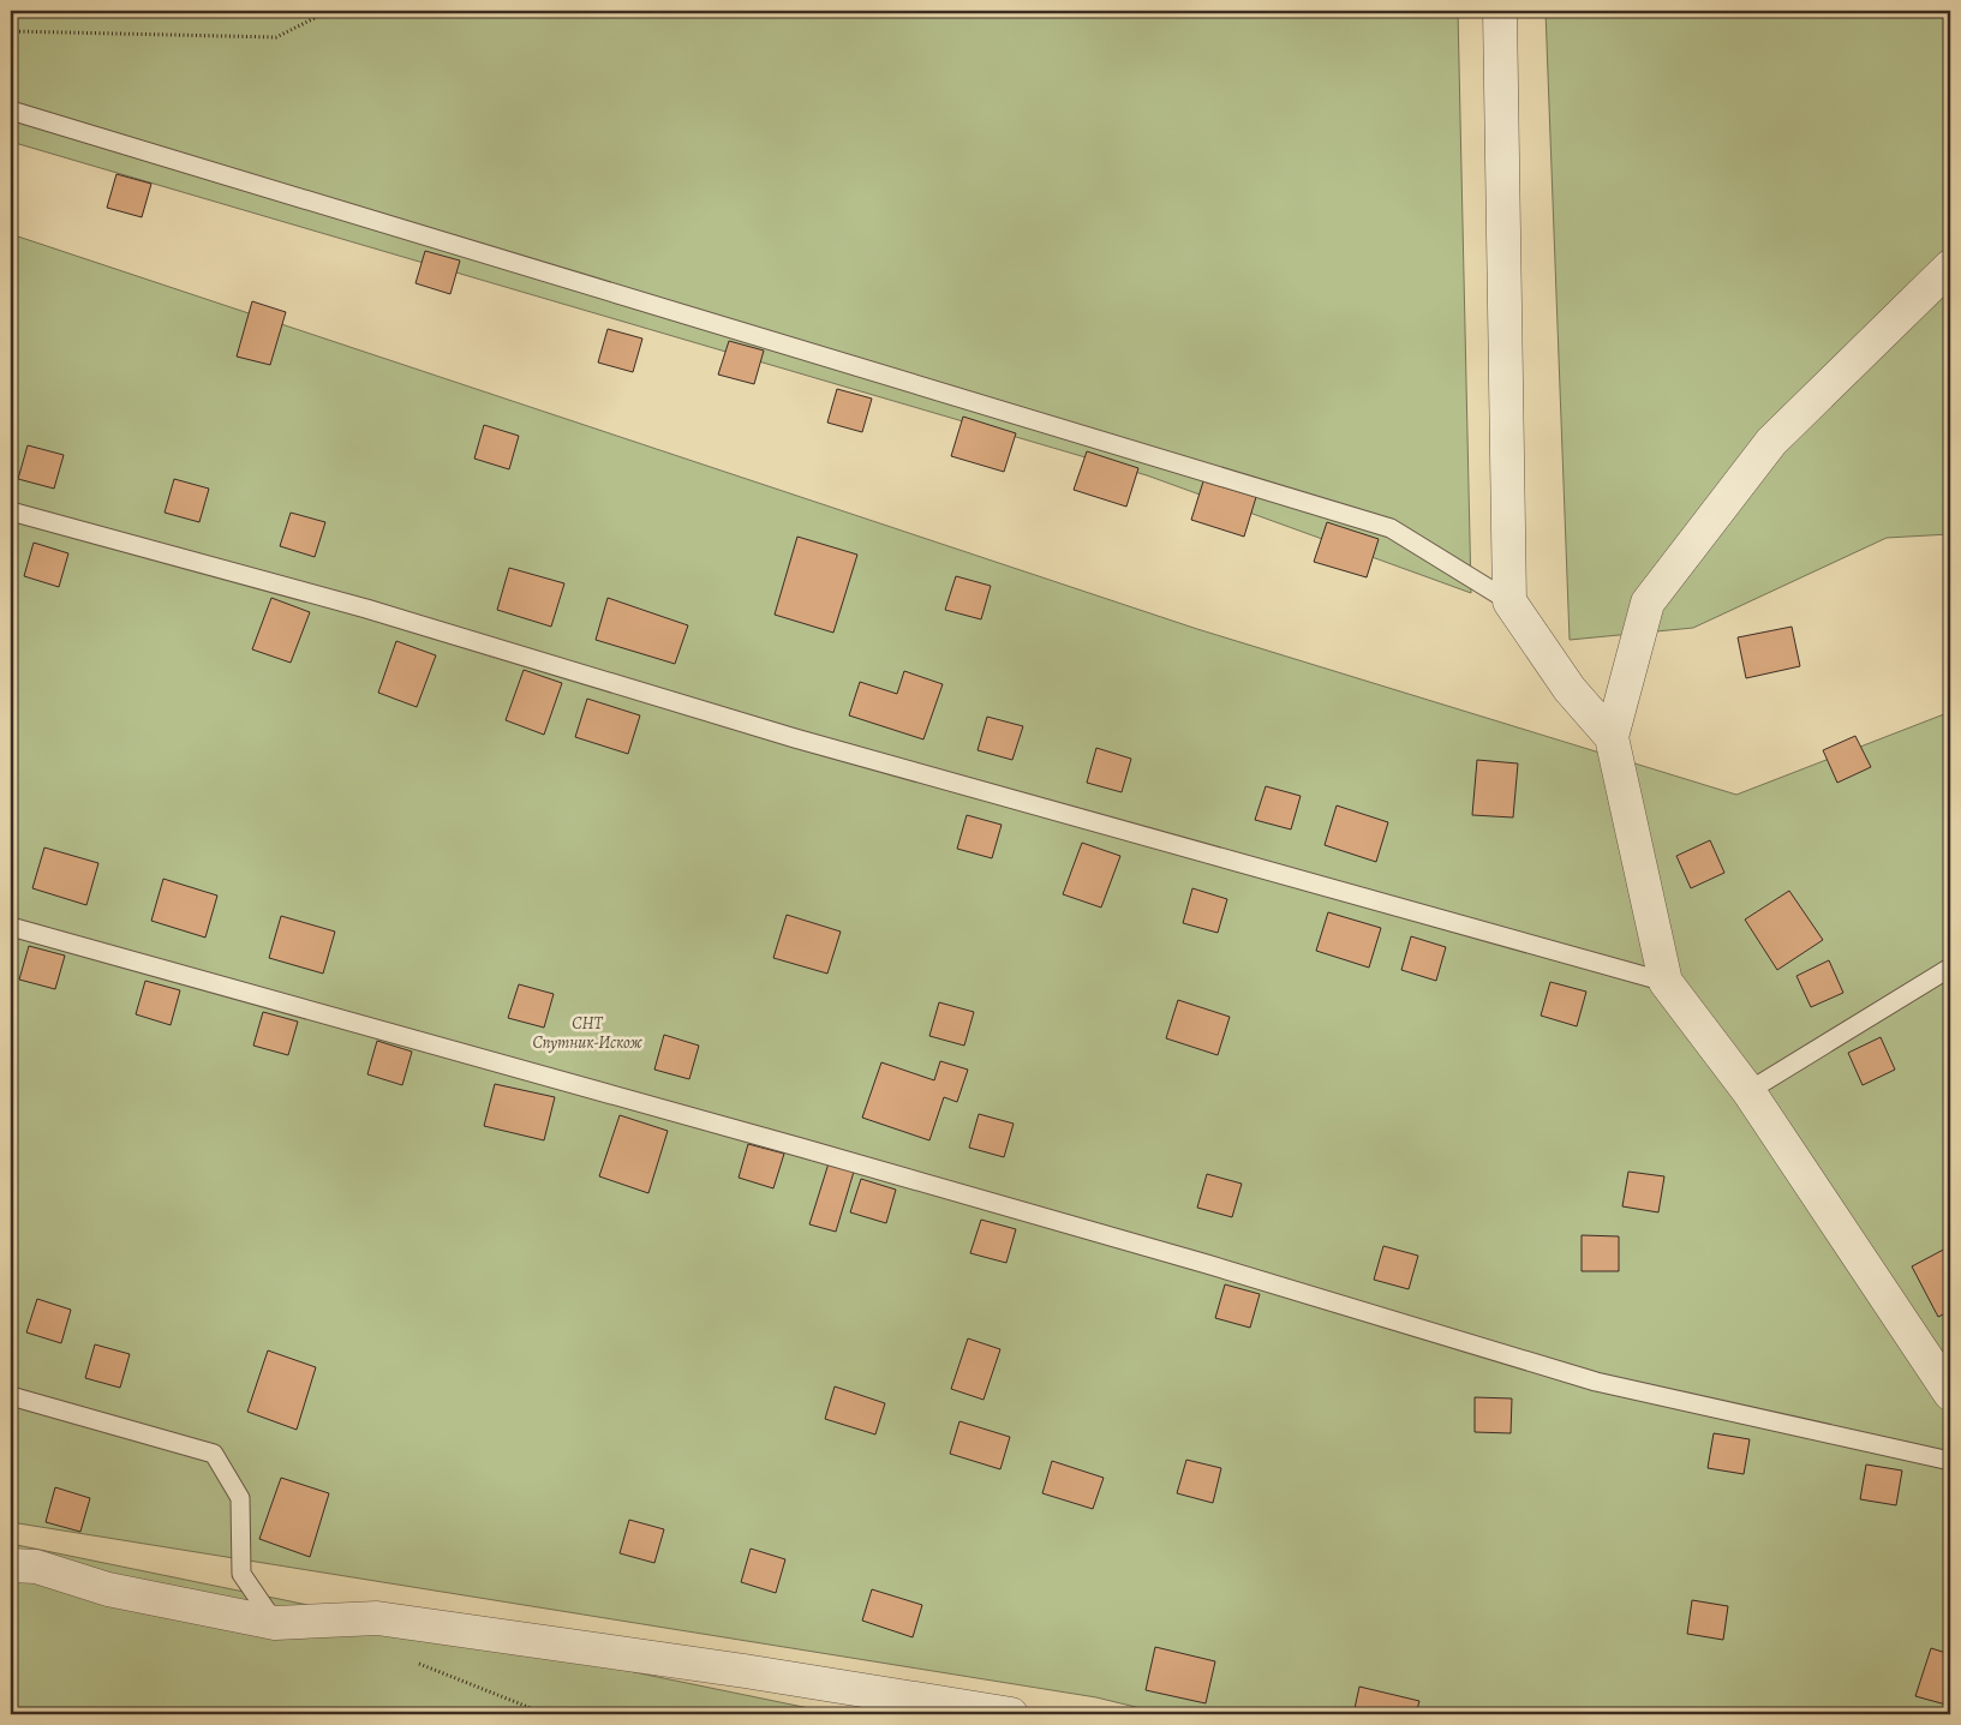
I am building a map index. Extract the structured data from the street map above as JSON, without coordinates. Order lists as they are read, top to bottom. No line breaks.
{"parks":["СНТ Спутник-Искож"]}
